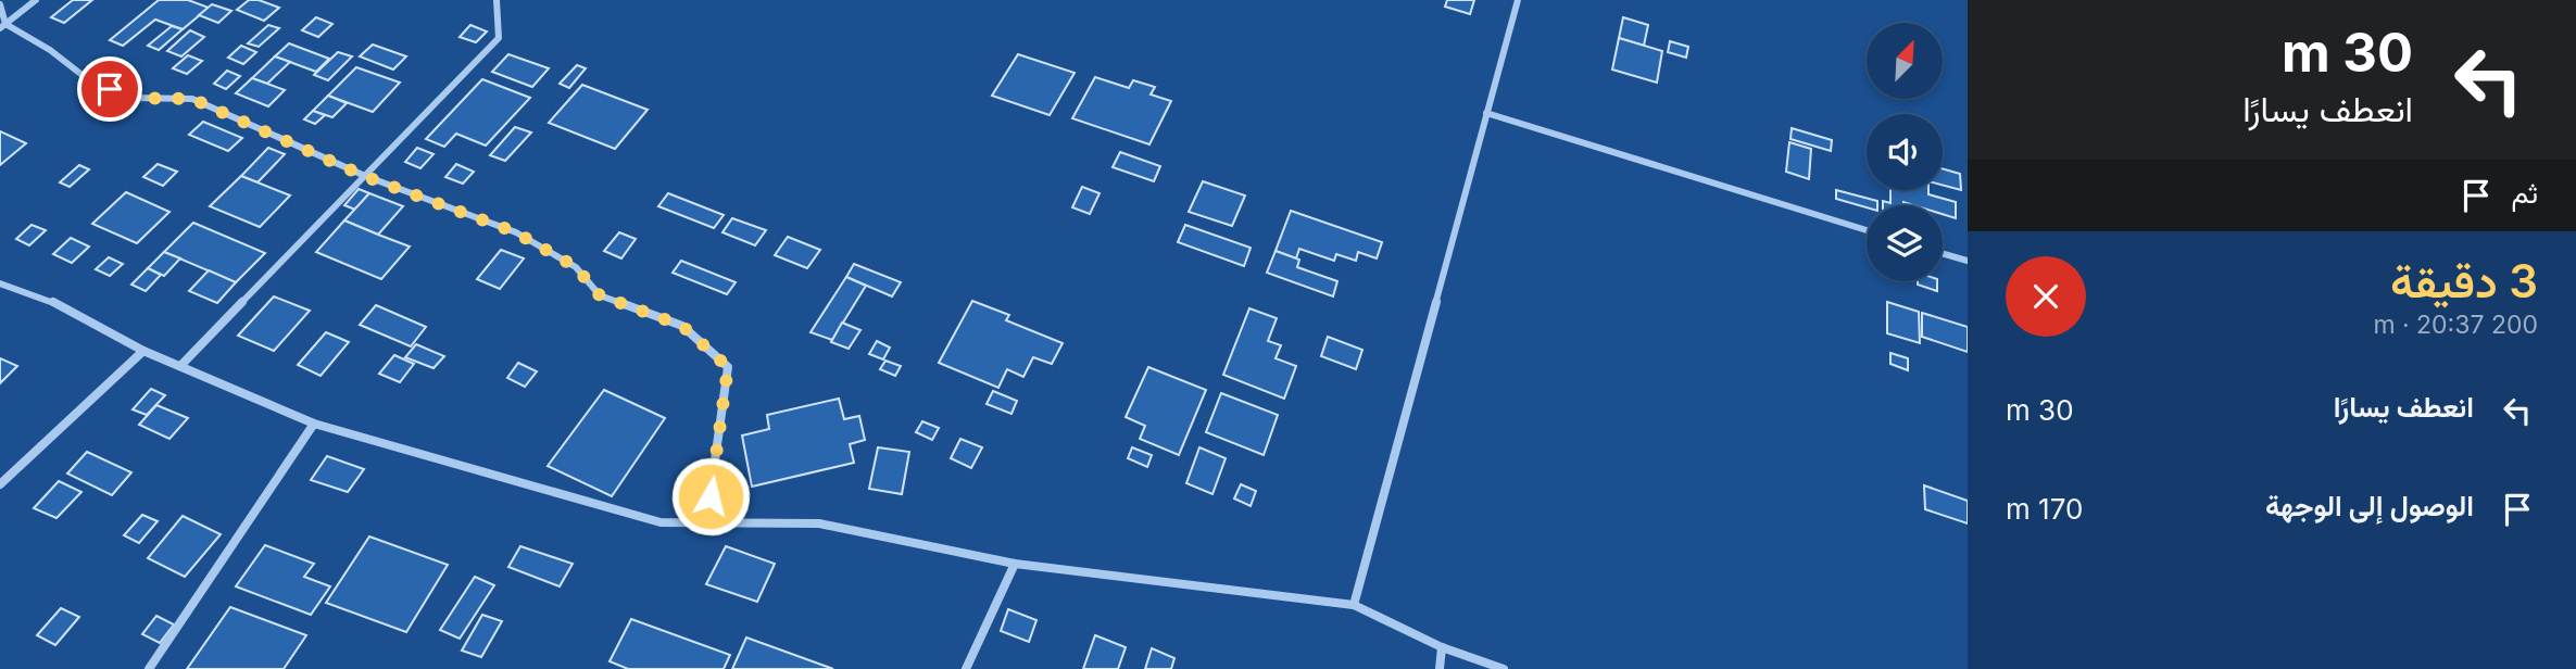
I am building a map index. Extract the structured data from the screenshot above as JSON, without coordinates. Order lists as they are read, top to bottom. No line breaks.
{"north":"top right","page":{"turn":["30 m","انعطف يسارًا"],"then":"ثم","heading":["3 دقيقة","200 m · 20:37"],"list":[{"name":"انعطف يسارًا","value":"30 m"},{"name":"الوصول إلى الوجهة","value":"170 m"}]}}
